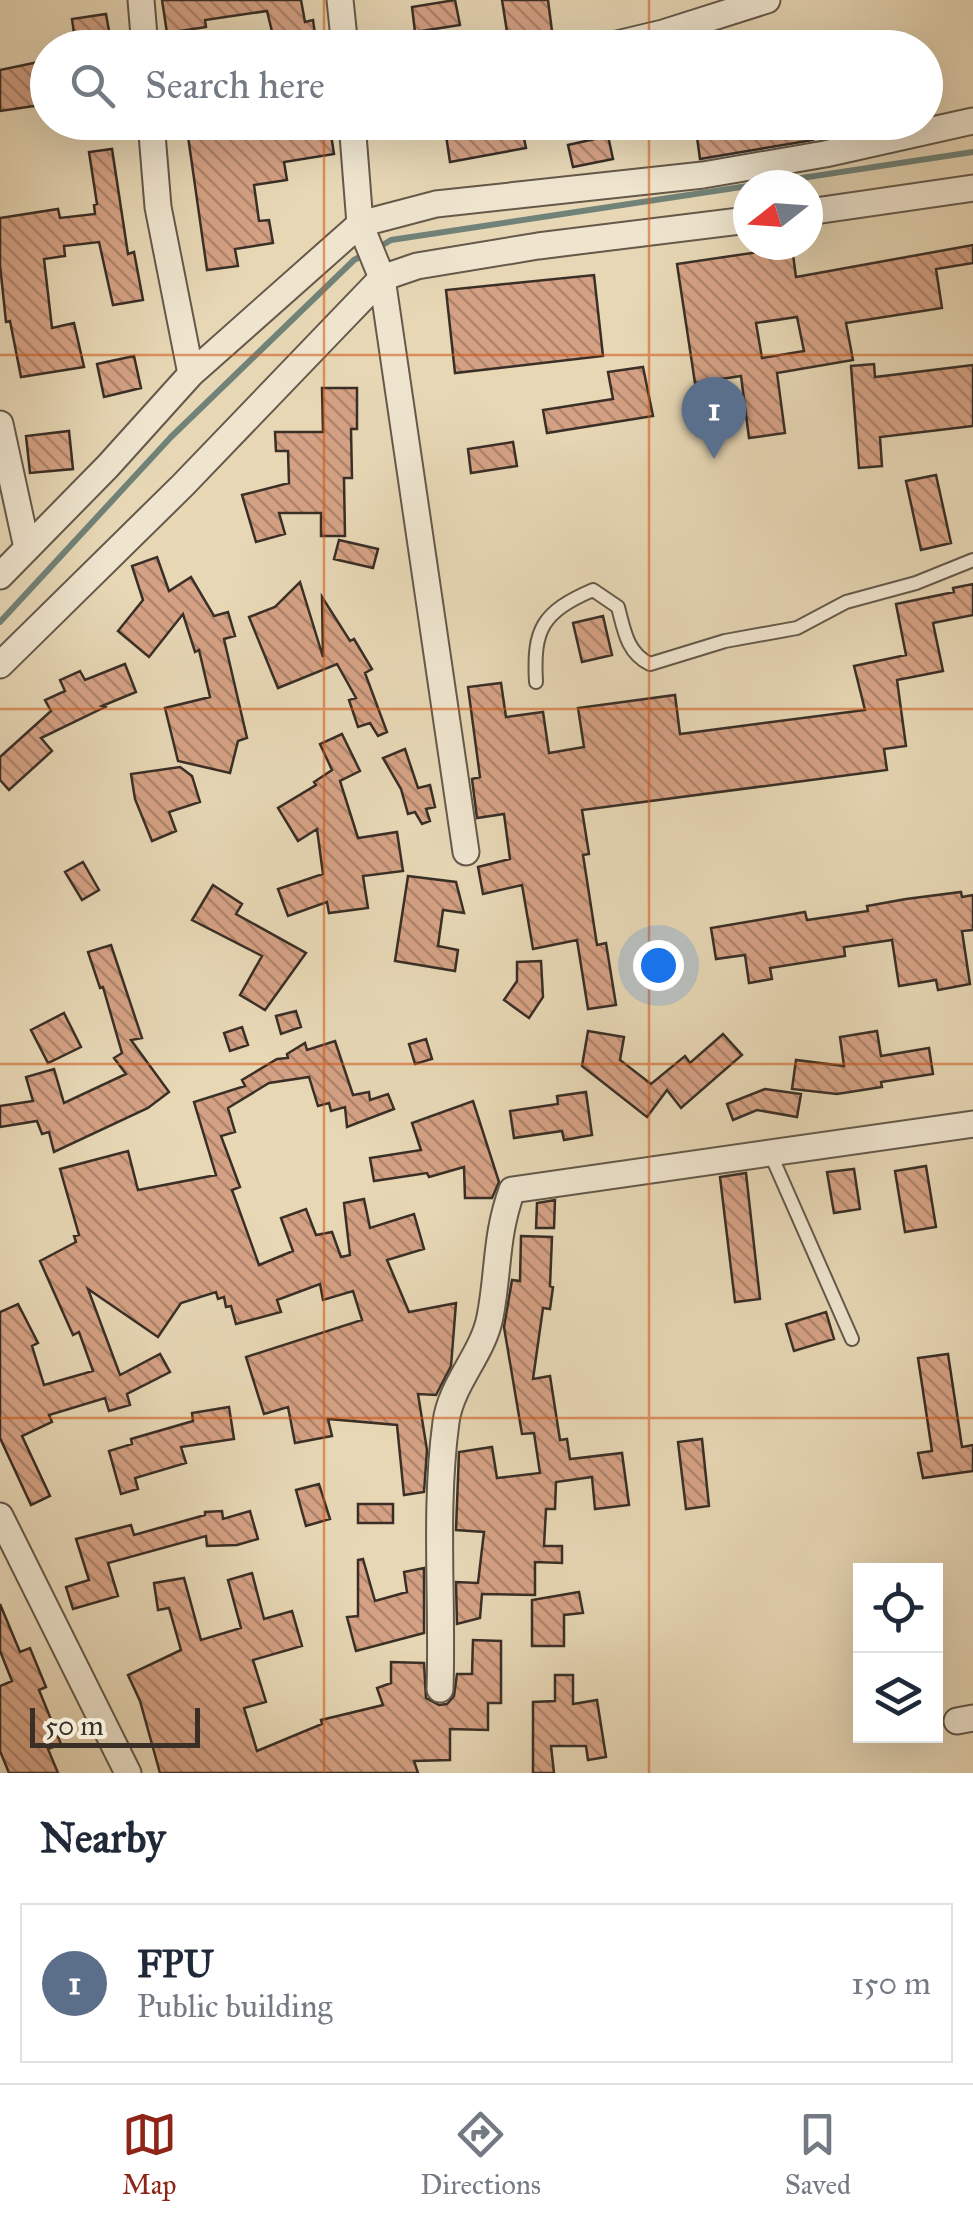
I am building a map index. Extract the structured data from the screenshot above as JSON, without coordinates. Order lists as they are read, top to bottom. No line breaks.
{"scale_bar":"50 m","north":"left","page":{"search":"Search here","pins":"1","scale":"50 m","heading":"Nearby","list":[{"mark":"1","name":"FPU","note":"Public building","value":"150 m"}],"nav":["Map","Directions","Saved"]}}
